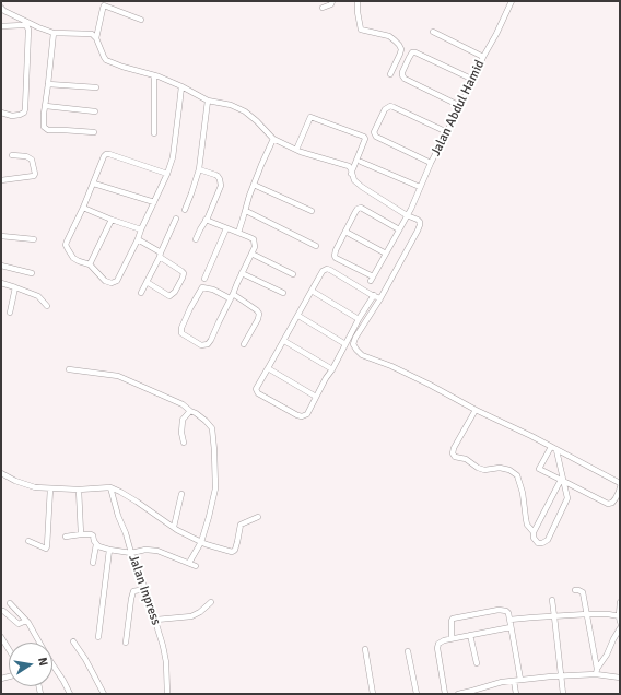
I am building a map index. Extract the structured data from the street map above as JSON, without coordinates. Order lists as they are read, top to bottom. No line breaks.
{"streets":{"street":["Jalan Abdul Hamid","Jalan Inpress"]},"north":"right"}
